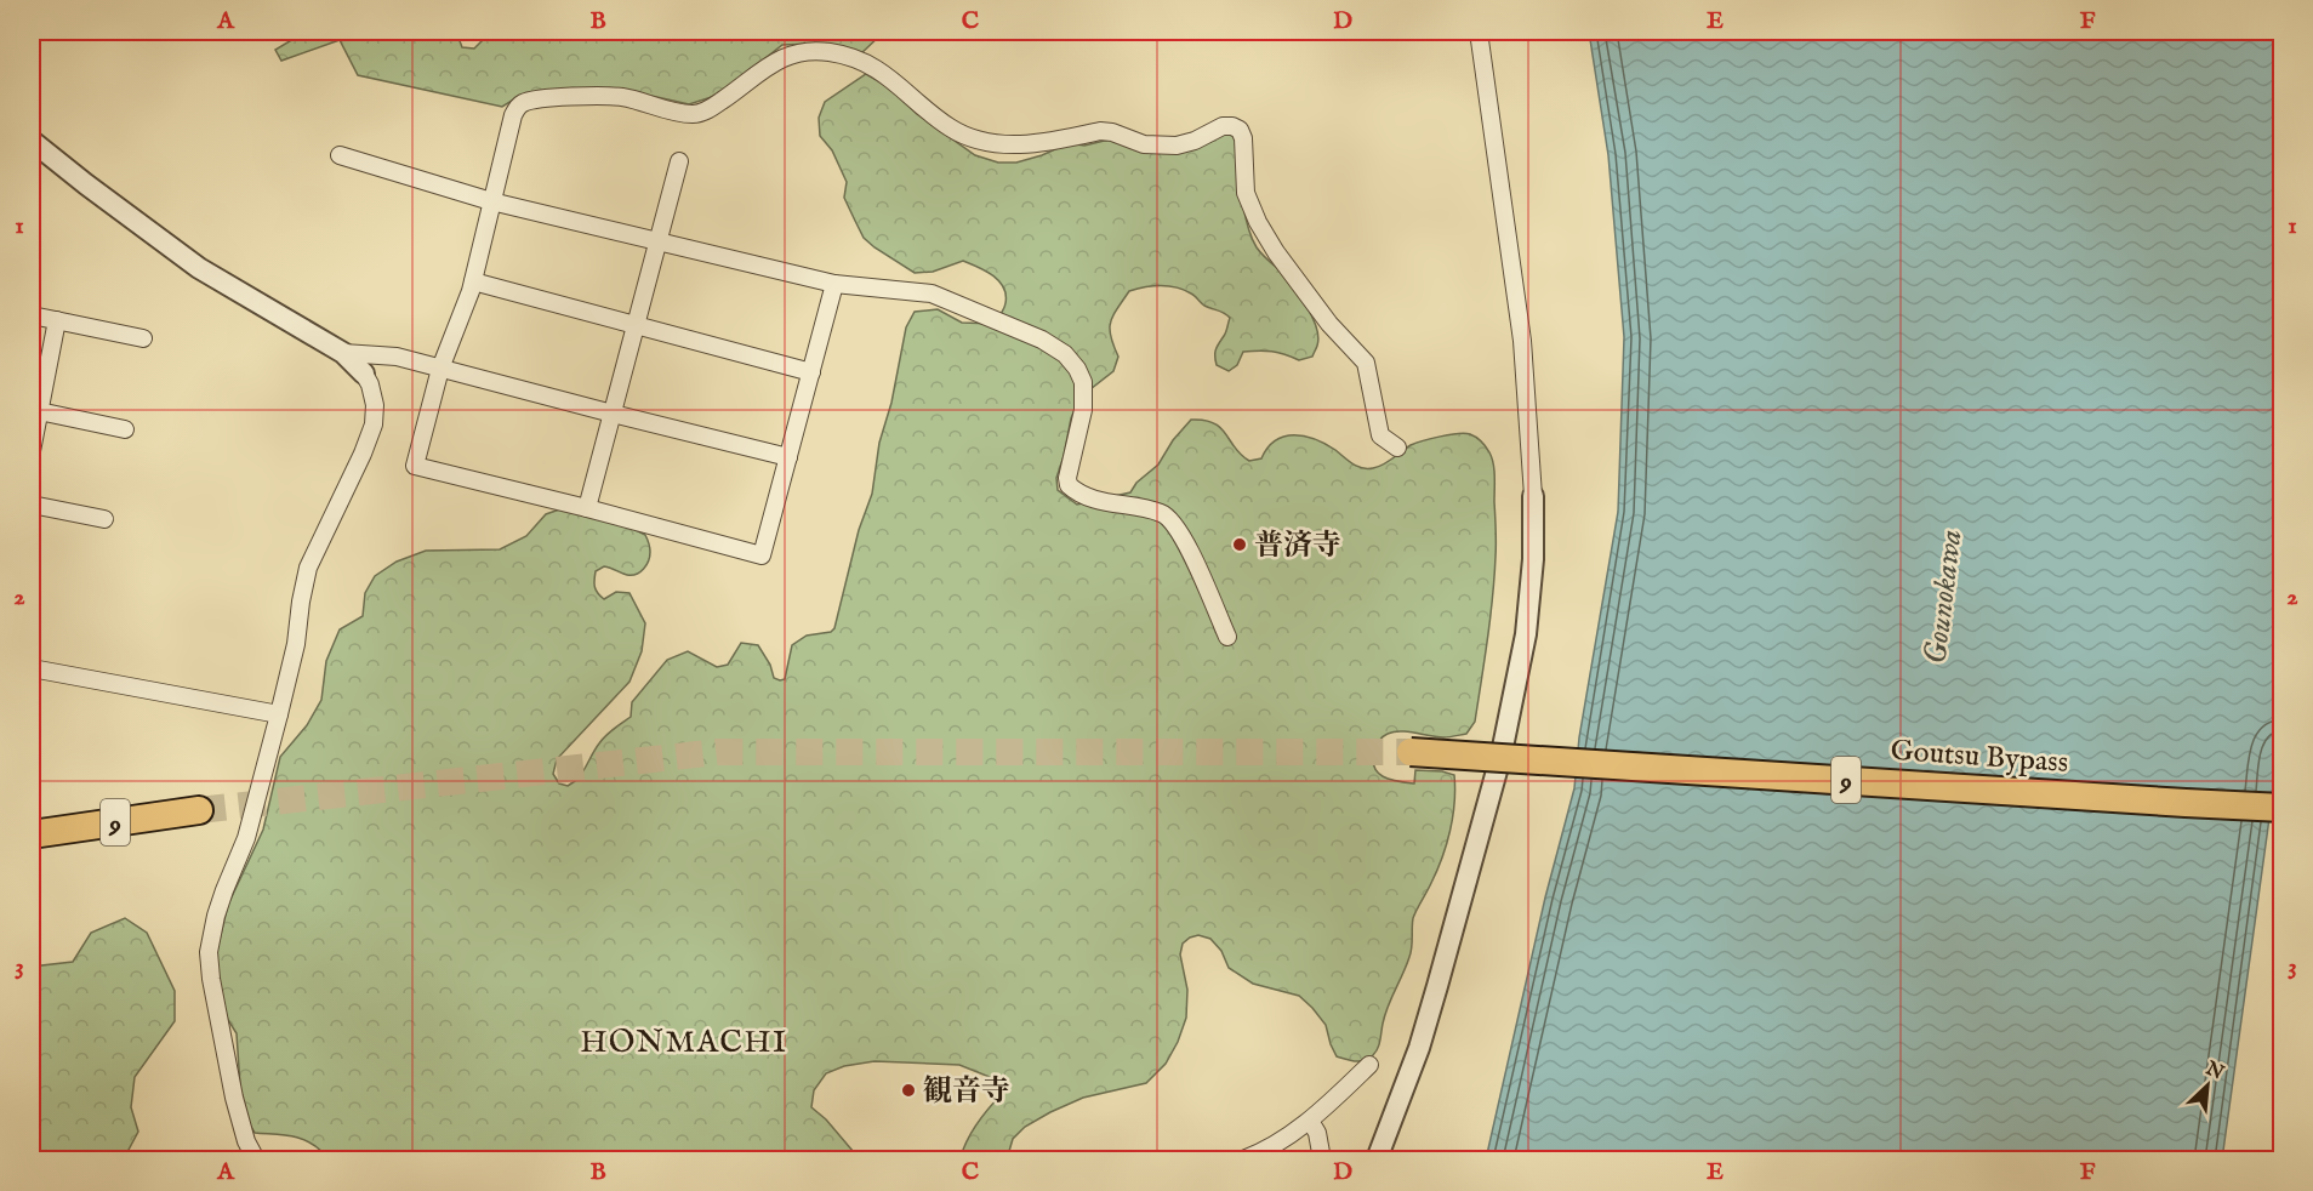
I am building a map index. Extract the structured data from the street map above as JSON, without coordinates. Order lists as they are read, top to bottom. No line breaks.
{"streets":{"highway":["Goutsu Bypass","9"]},"districts":["HONMACHI"],"water":["Gounokawa"],"places":["普済寺","観音寺"],"north":"top right","grid":{"columns":["A","B","C","D","E","F"],"rows":["1","2","3"]}}
